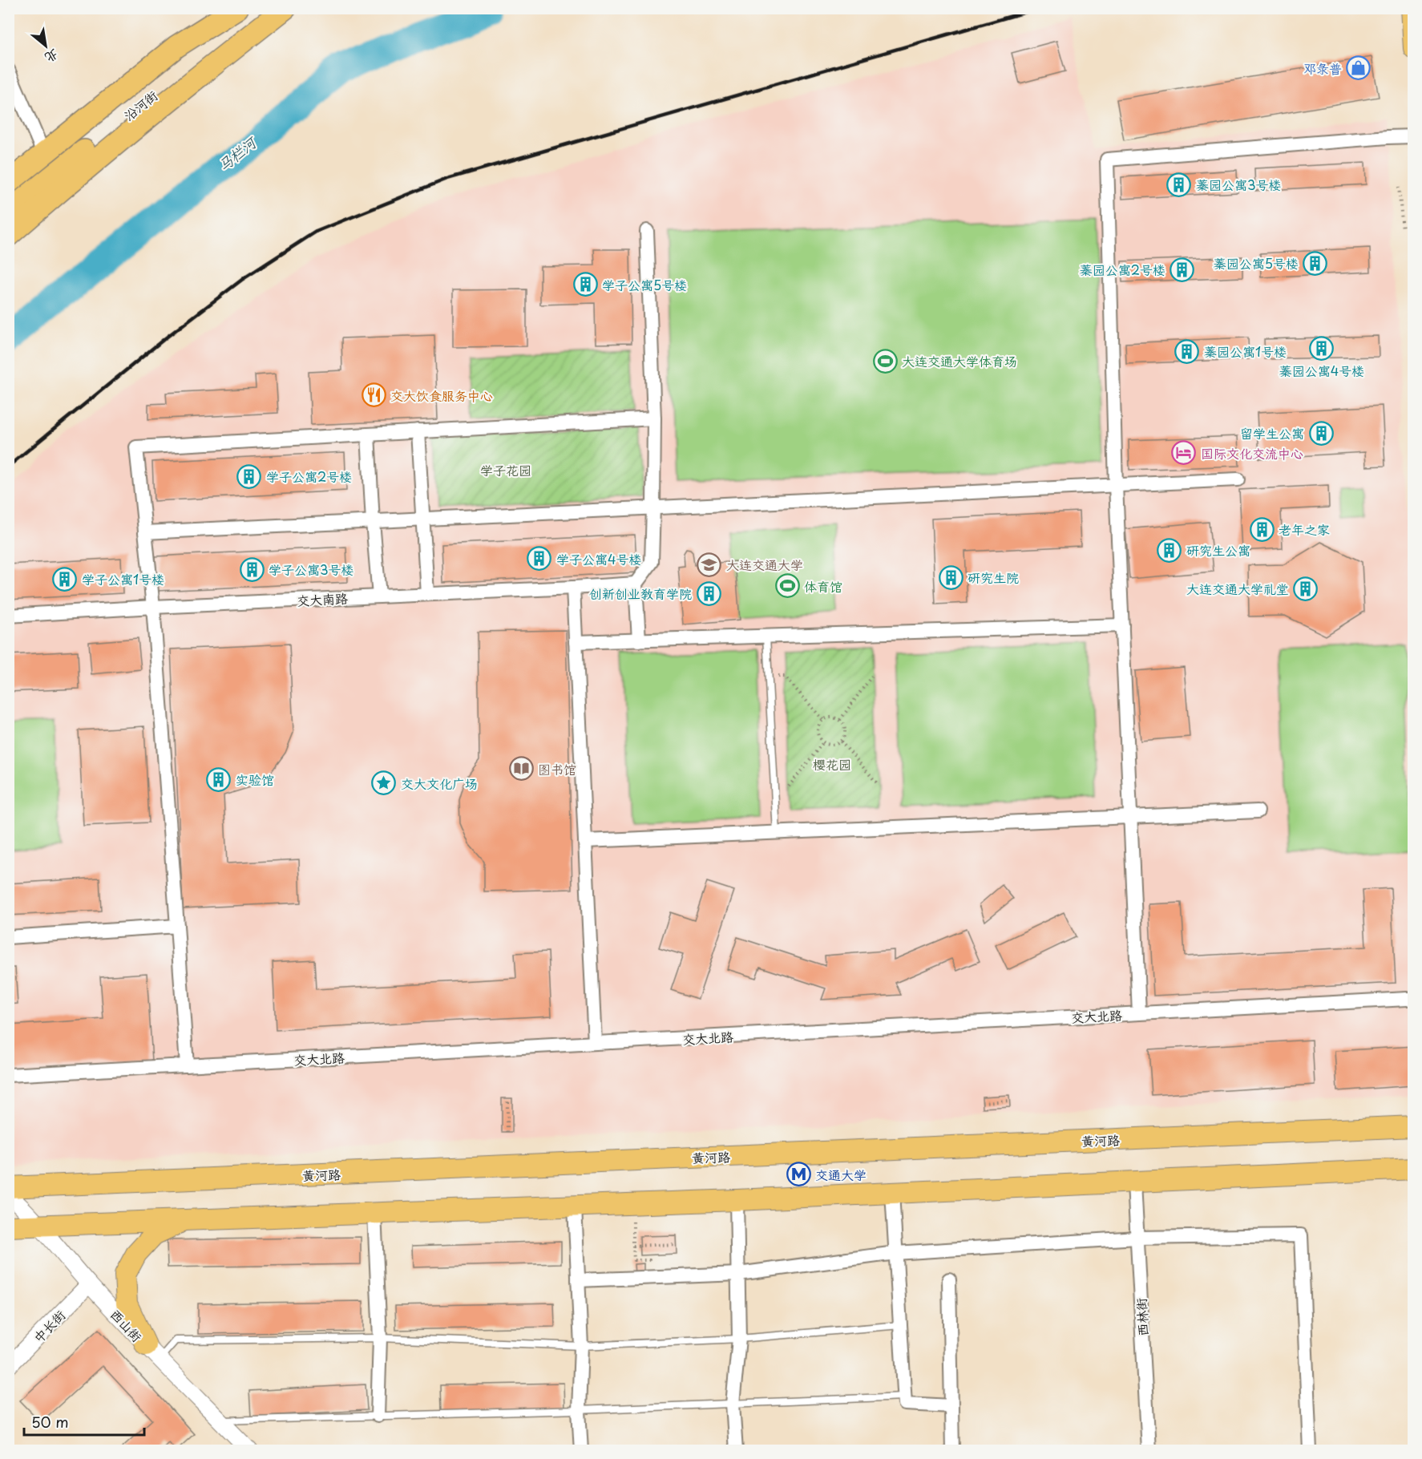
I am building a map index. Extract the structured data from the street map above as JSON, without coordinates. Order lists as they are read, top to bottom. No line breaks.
{"streets":{"highway":["沿河街"],"main road":["黄河路"],"street":["交大南路","交大北路","西林街","西山街","中长街"]},"crossings":[["西山街","中长街"]],"water":["马栏河"],"parks":["学子花园","樱花园"],"places":{"shop":["邓录普"],"building":["蓁园公寓3号楼","蓁园公寓5号楼","蓁园公寓2号楼","学子公寓5号楼","蓁园公寓4号楼","蓁园公寓1号楼","留学生公寓","学子公寓2号楼","老年之家","研究生公寓","学子公寓4号楼","学子公寓3号楼","研究生院","学子公寓1号楼","大连交通大学礼堂","创新创业教育学院","实验馆"],"sports":["大连交通大学体育场","体育馆"],"restaurant":["交大饮食服务中心"],"hotel":["国际文化交流中心"],"school or university":["大连交通大学"],"library":["图书馆"],"place":["交大文化广场"],"metro station":["交通大学"]},"scale_bar":"50 m","north":"bottom right"}
